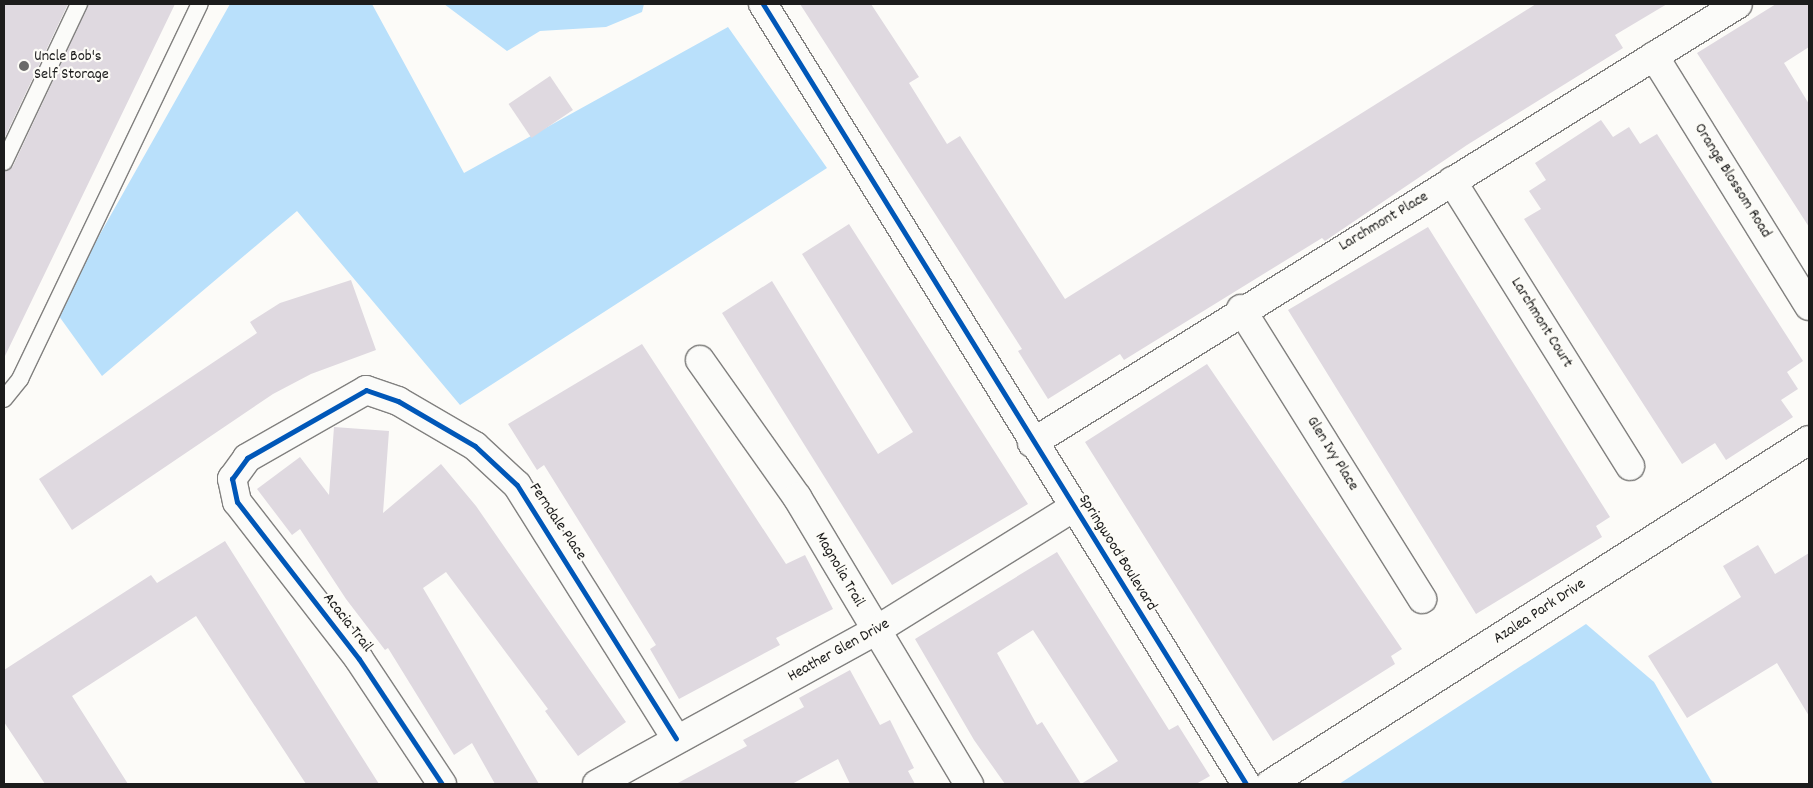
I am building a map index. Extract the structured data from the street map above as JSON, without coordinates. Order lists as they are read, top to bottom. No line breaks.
{"streets":{"street":["Orange Blossom Road","Larchmont Place","Larchmont Court","Glen Ivy Place","Ferndale Place","Springwood Boulevard","Magnolia Trail","Azalea Park Drive","Acacia Trail","Heather Glen Drive"]},"crossings":[["Orange Blossom Road","Larchmont Place"],["Larchmont Place","Larchmont Court"],["Larchmont Place","Glen Ivy Place"],["Larchmont Place","Springwood Boulevard"],["Ferndale Place","Acacia Trail"],["Ferndale Place","Heather Glen Drive"],["Springwood Boulevard","Heather Glen Drive"],["Magnolia Trail","Heather Glen Drive"]],"places":["Uncle Bob's Self Storage"]}
